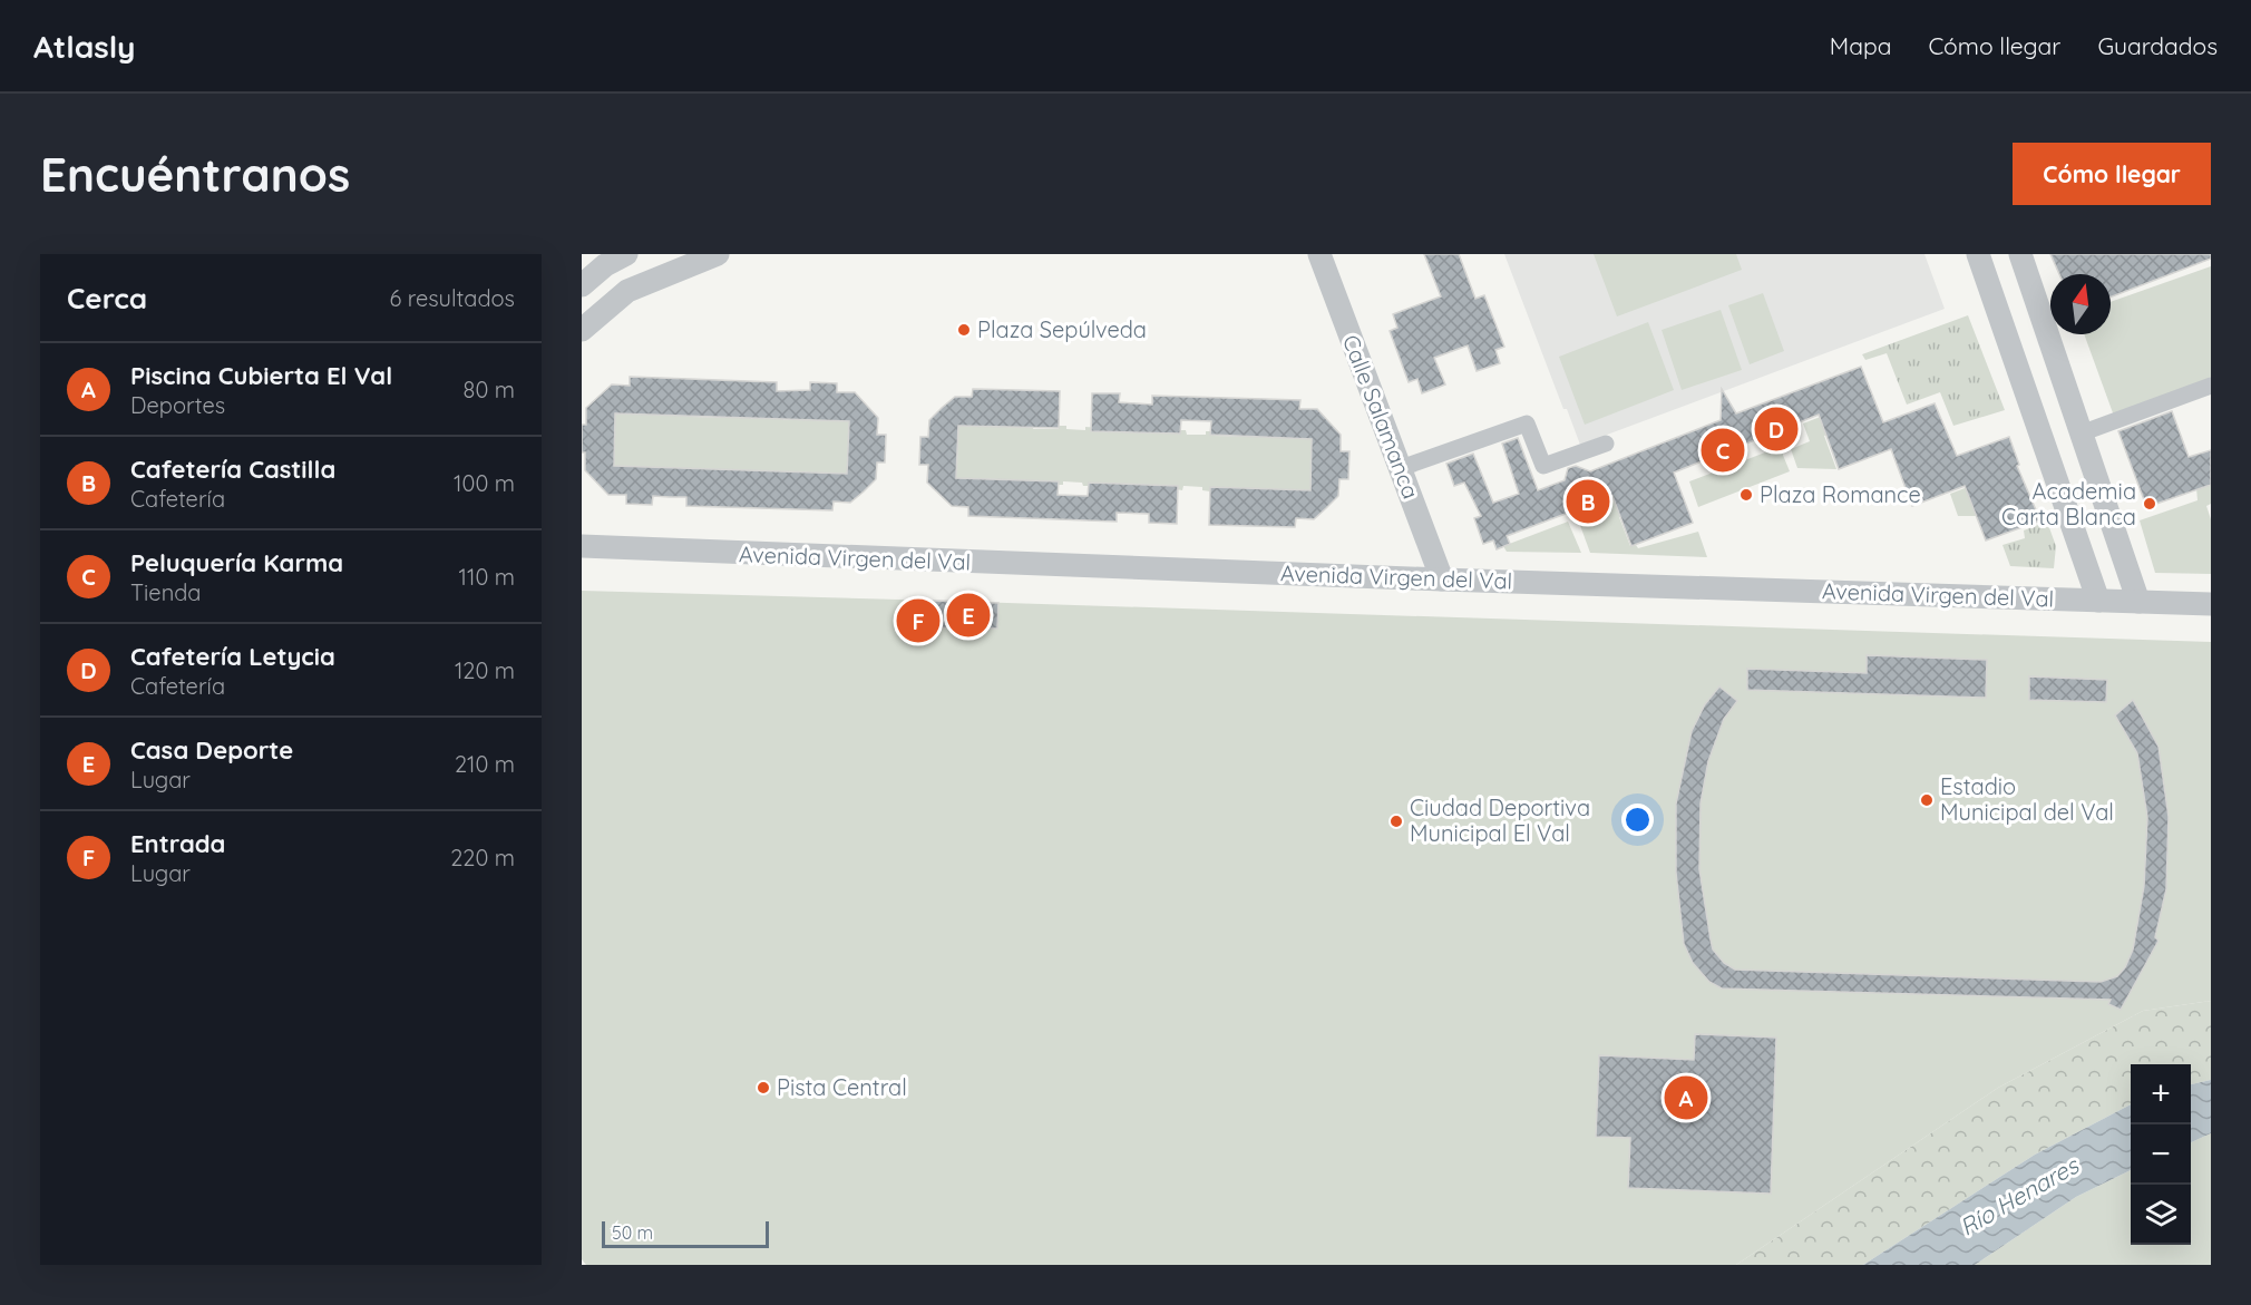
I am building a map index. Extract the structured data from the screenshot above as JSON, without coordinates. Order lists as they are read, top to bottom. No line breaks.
{"streets":{"street":["Calle Salamanca","Avenida Virgen del Val"]},"crossings":[["Calle Salamanca","Avenida Virgen del Val"]],"water":["Río Henares"],"places":["Plaza Sepúlveda","Plaza Romance","Academia Carta Blanca","Estadio Municipal del Val","Ciudad Deportiva Municipal El Val","Pista Central"],"scale_bar":"50 m","north":"top","page":{"header":"Atlasly","nav":["Mapa","Cómo llegar","Guardados"],"buttons":"Cómo llegar","title":"Encuéntranos","heading":["Cerca","6 resultados"],"list":[{"mark":"A","name":"Piscina Cubierta El Val","note":"Deportes","value":"80 m"},{"mark":"B","name":"Cafetería Castilla","note":"Cafetería","value":"100 m"},{"mark":"C","name":"Peluquería Karma","note":"Tienda","value":"110 m"},{"mark":"D","name":"Cafetería Letycia","note":"Cafetería","value":"120 m"},{"mark":"E","name":"Casa Deporte","note":"Lugar","value":"210 m"},{"mark":"F","name":"Entrada","note":"Lugar","value":"220 m"}],"pins":["D","C","B","E","F","A"],"map_buttons":["+","−"],"scale":"50 m"}}
